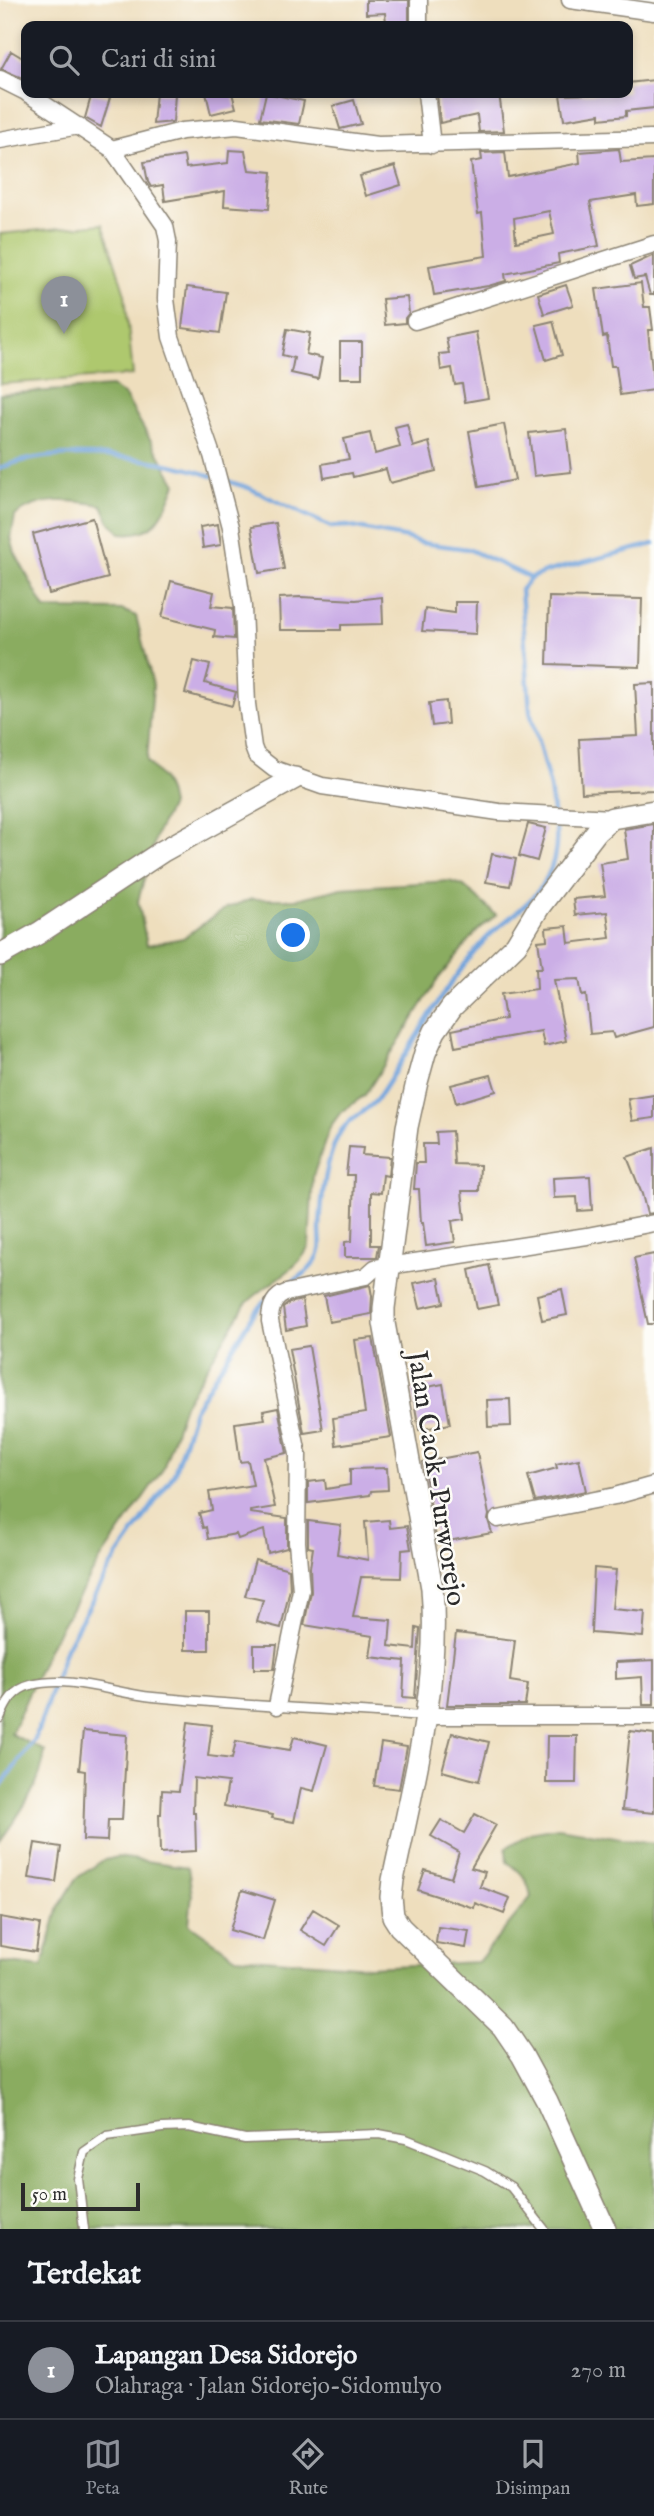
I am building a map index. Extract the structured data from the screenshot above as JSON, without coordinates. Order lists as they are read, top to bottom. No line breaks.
{"streets":{"street":["Jalan Caok-Purworejo"]},"scale_bar":"50 m","page":{"search":"Cari di sini","pins":"1","scale":"50 m","heading":"Terdekat","list":[{"mark":"1","name":"Lapangan Desa Sidorejo","note":"Olahraga · Jalan Sidorejo-Sidomulyo","value":"270 m"}],"nav":["Peta","Rute","Disimpan"]}}
